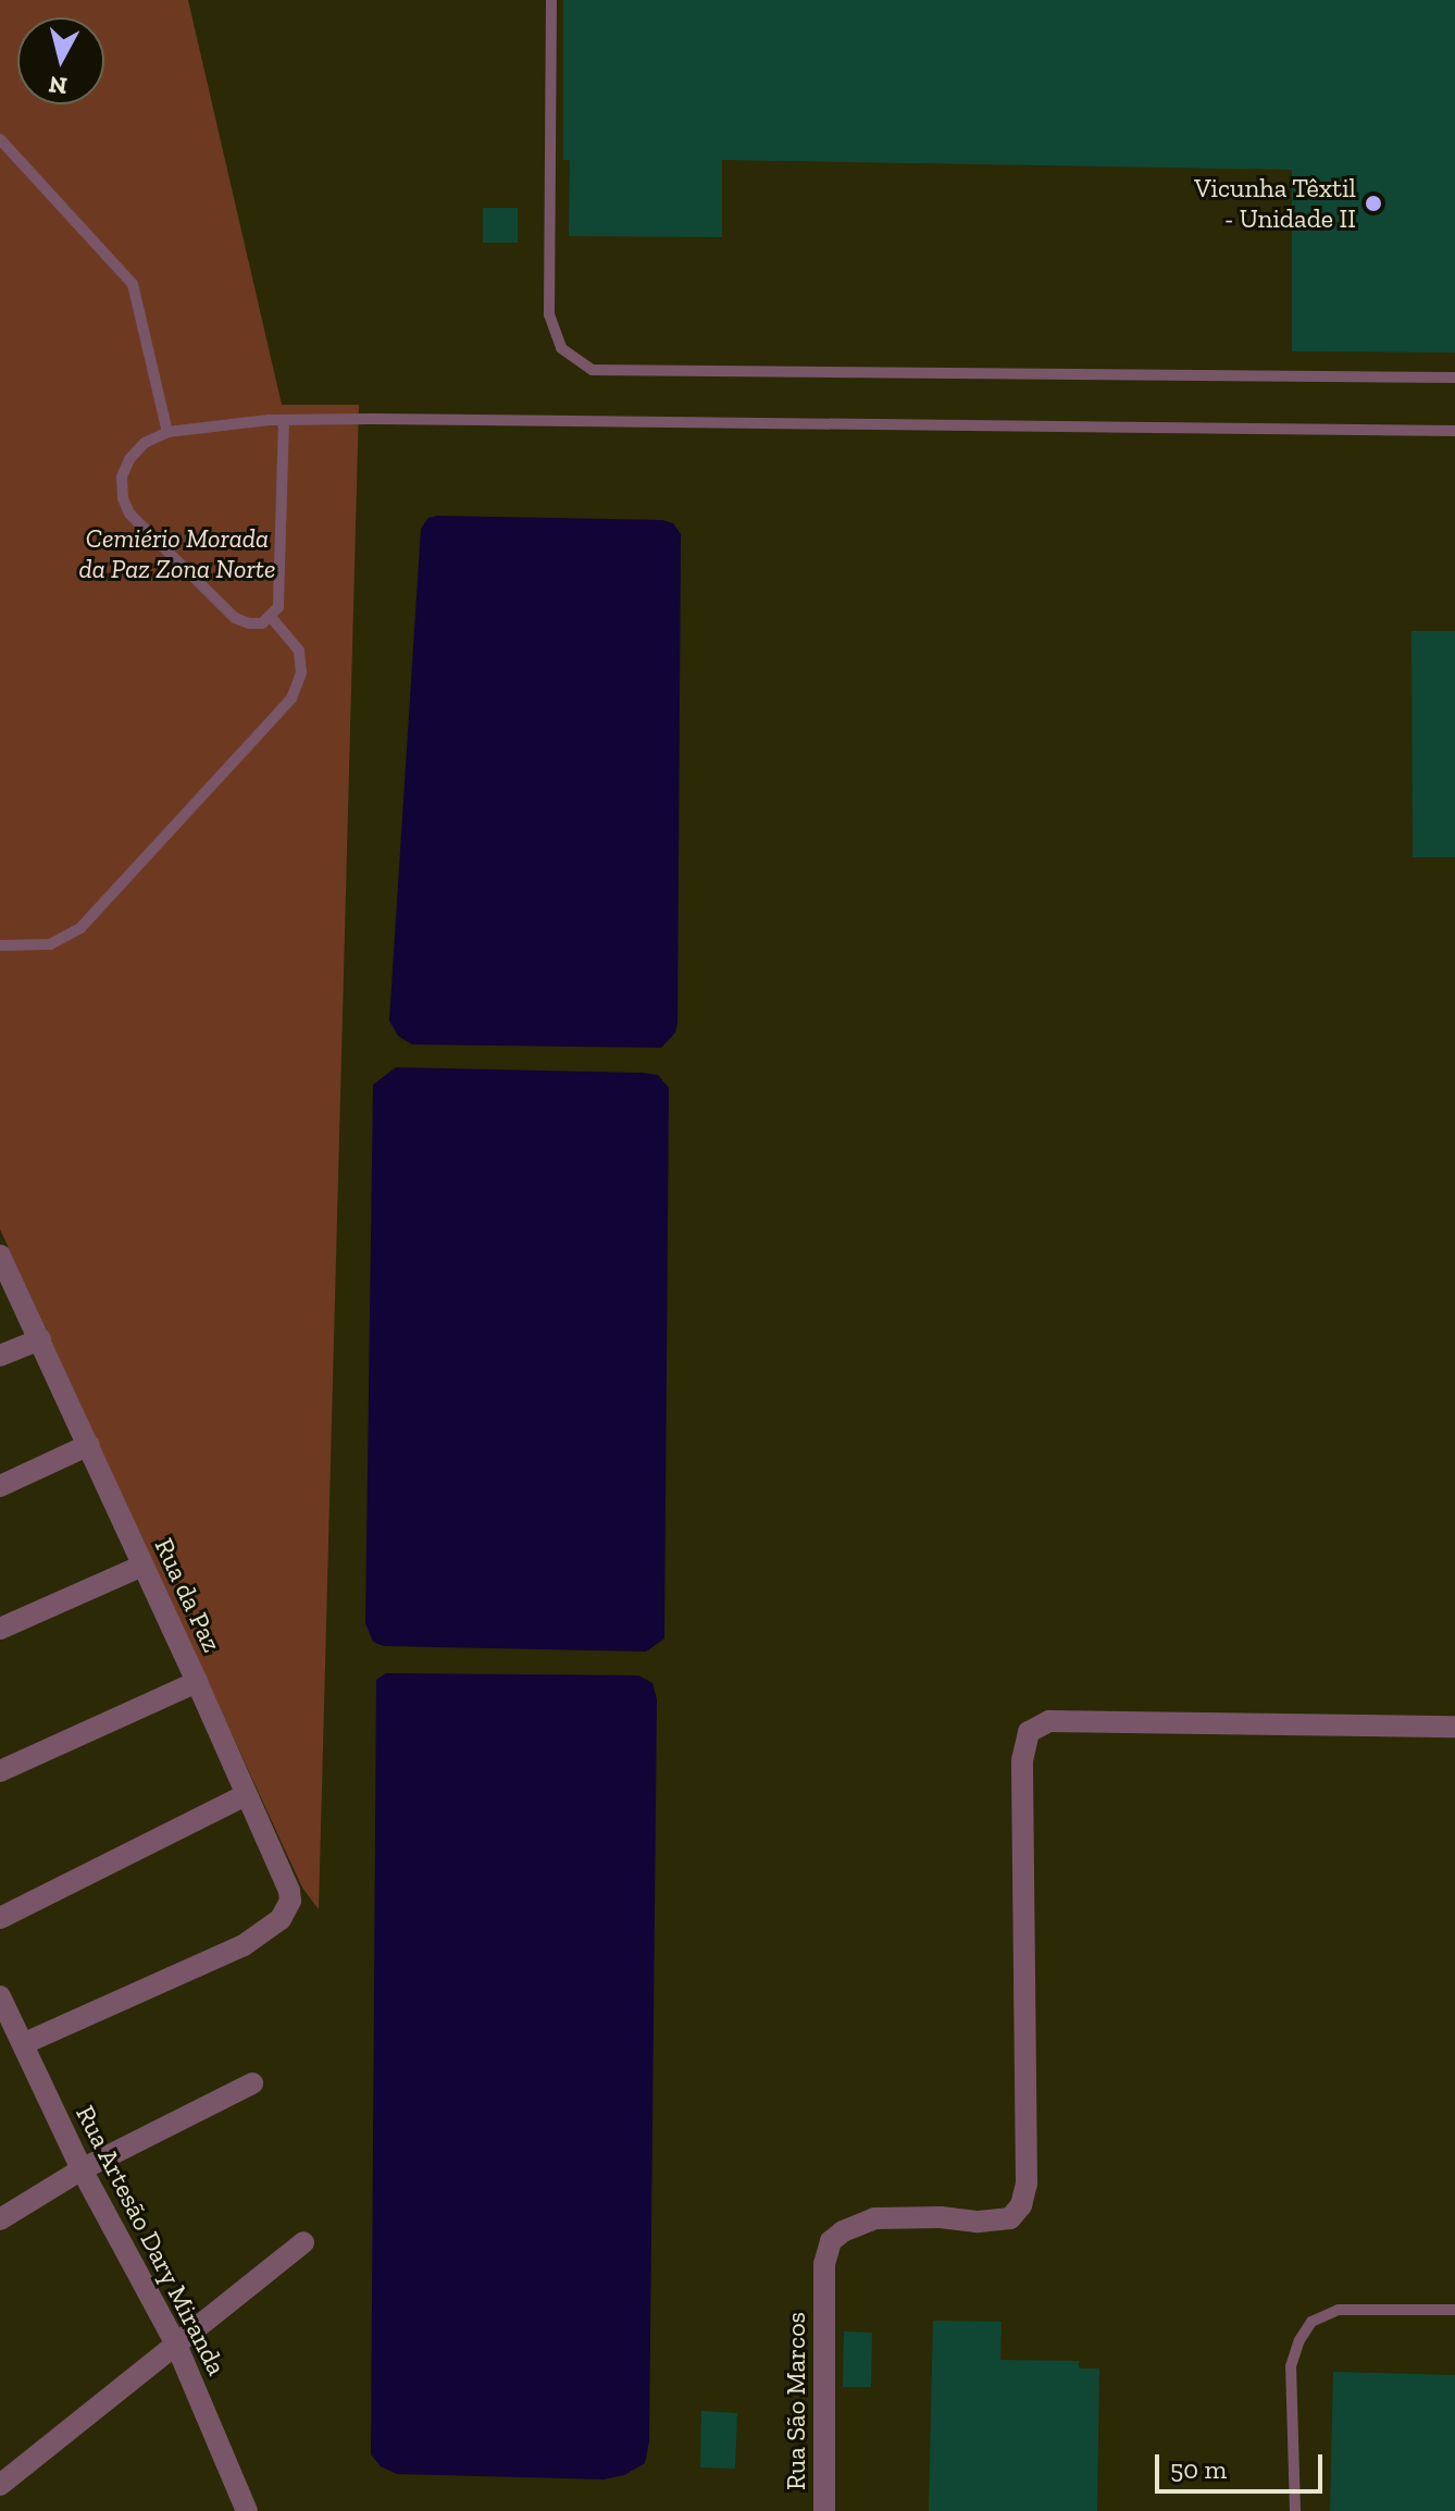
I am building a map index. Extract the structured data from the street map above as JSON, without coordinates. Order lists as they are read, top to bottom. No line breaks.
{"streets":{"street":["Rua da Paz","Rua Artesão Dary Miranda","Rua São Marcos"]},"crossings":[["Rua da Paz","Rua Artesão Dary Miranda"]],"parks":["Cemiério Morada da Paz Zona Norte"],"places":["Vicunha Têxtil - Unidade II"],"scale_bar":"50 m","north":"bottom"}
